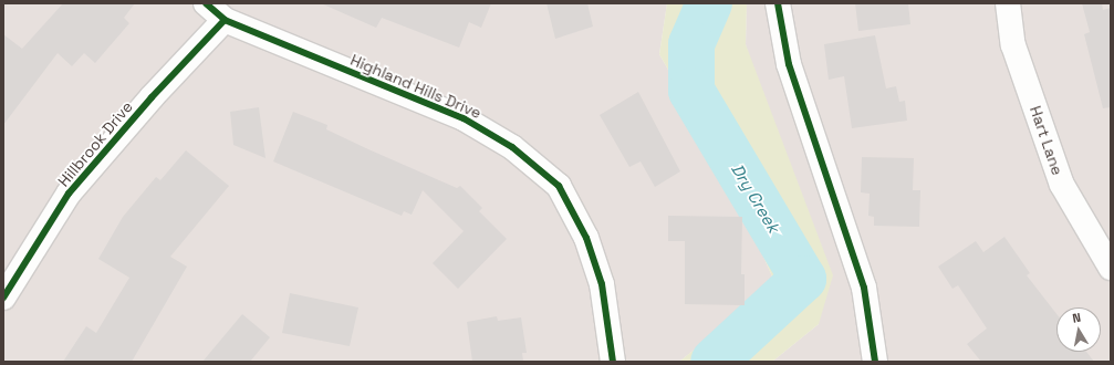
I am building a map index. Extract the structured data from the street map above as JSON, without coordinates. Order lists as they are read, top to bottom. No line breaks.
{"streets":{"street":["Highland Hills Drive","Hart Lane","Hillbrook Drive"]},"crossings":[["Highland Hills Drive","Hillbrook Drive"]],"water":["Dry Creek"],"north":"top"}
